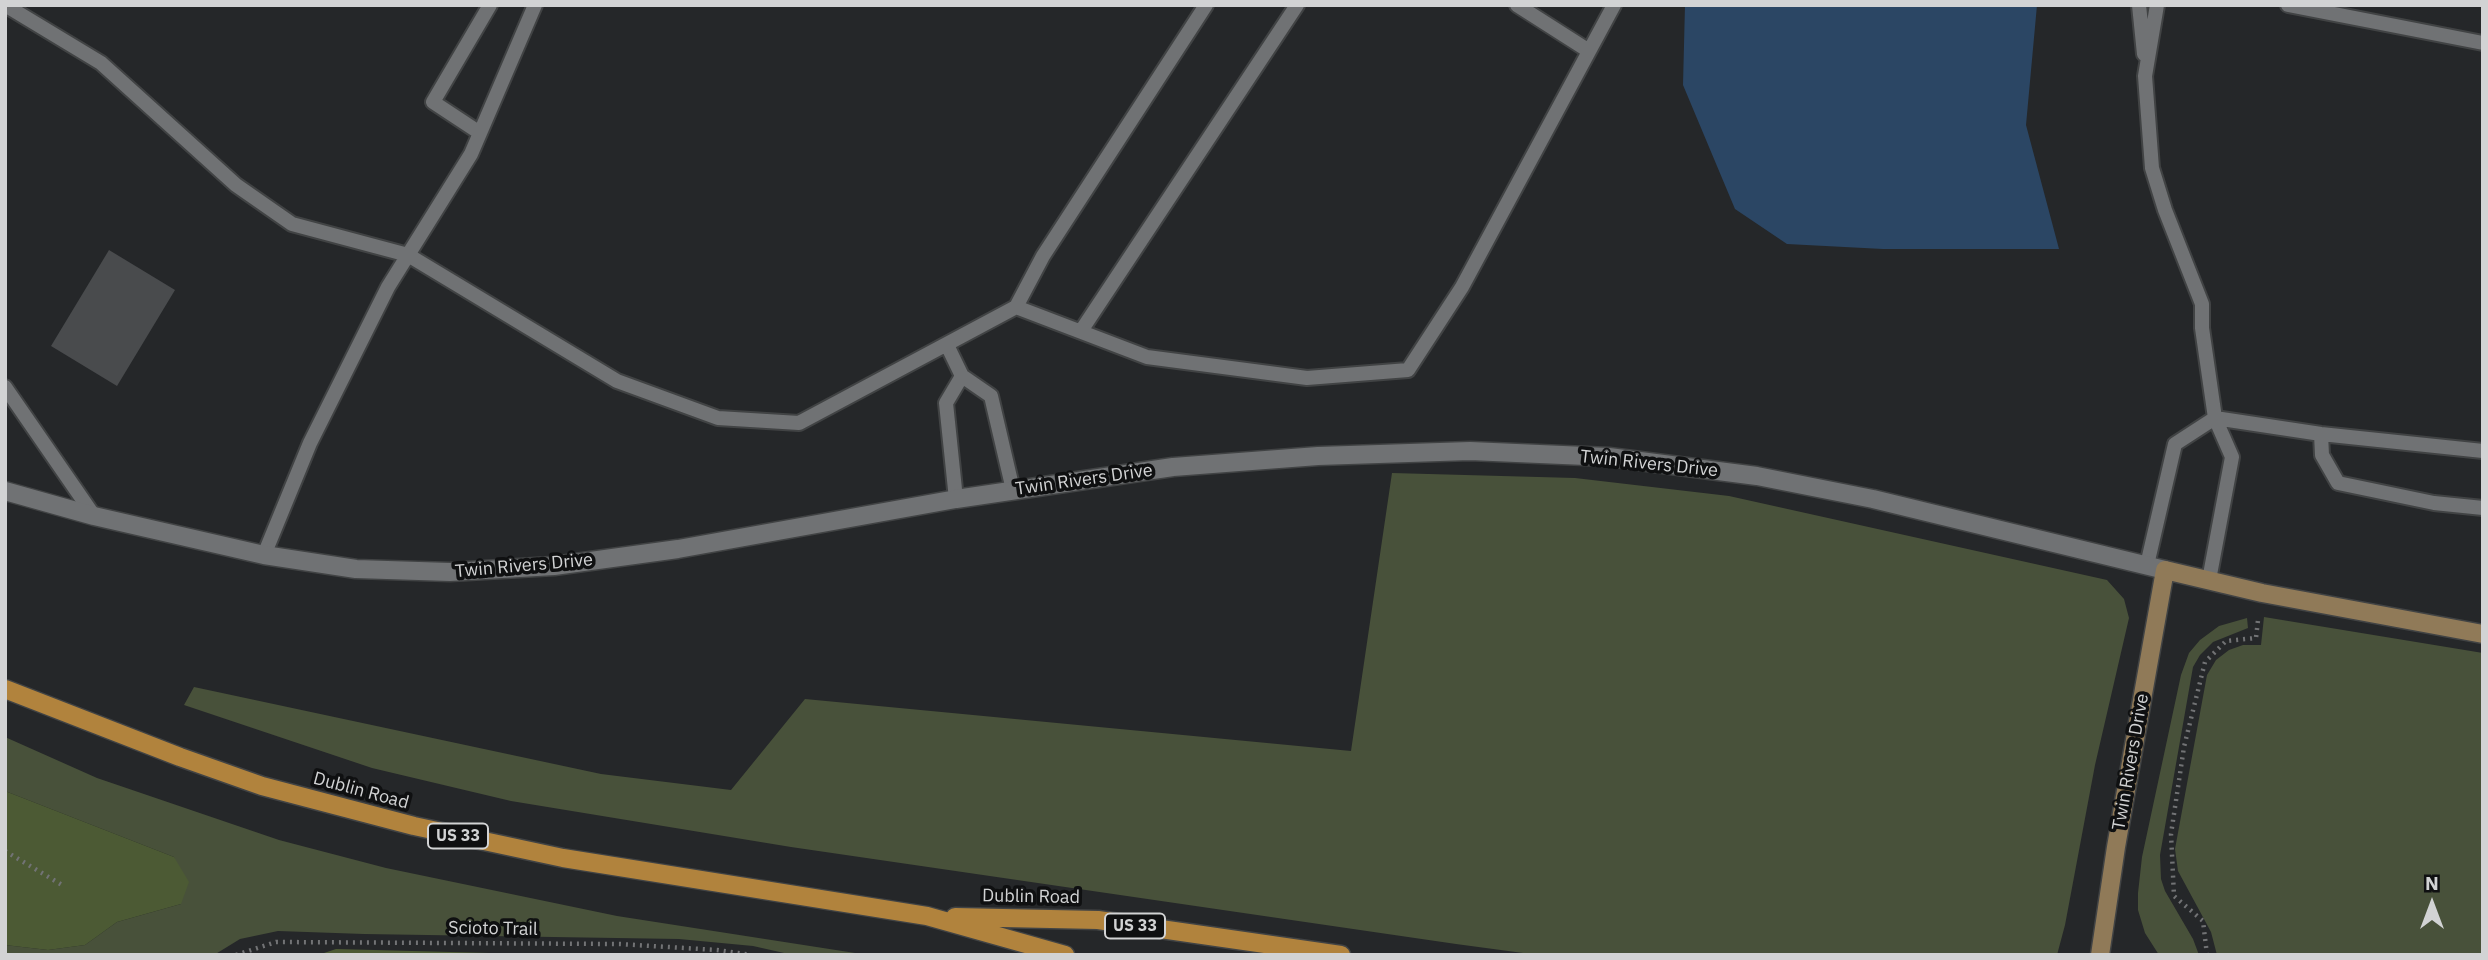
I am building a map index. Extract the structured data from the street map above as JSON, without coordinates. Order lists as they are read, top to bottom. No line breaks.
{"streets":{"main road":["Twin Rivers Drive","Dublin Road","US 33"],"path":["Scioto Trail"]},"north":"top"}
